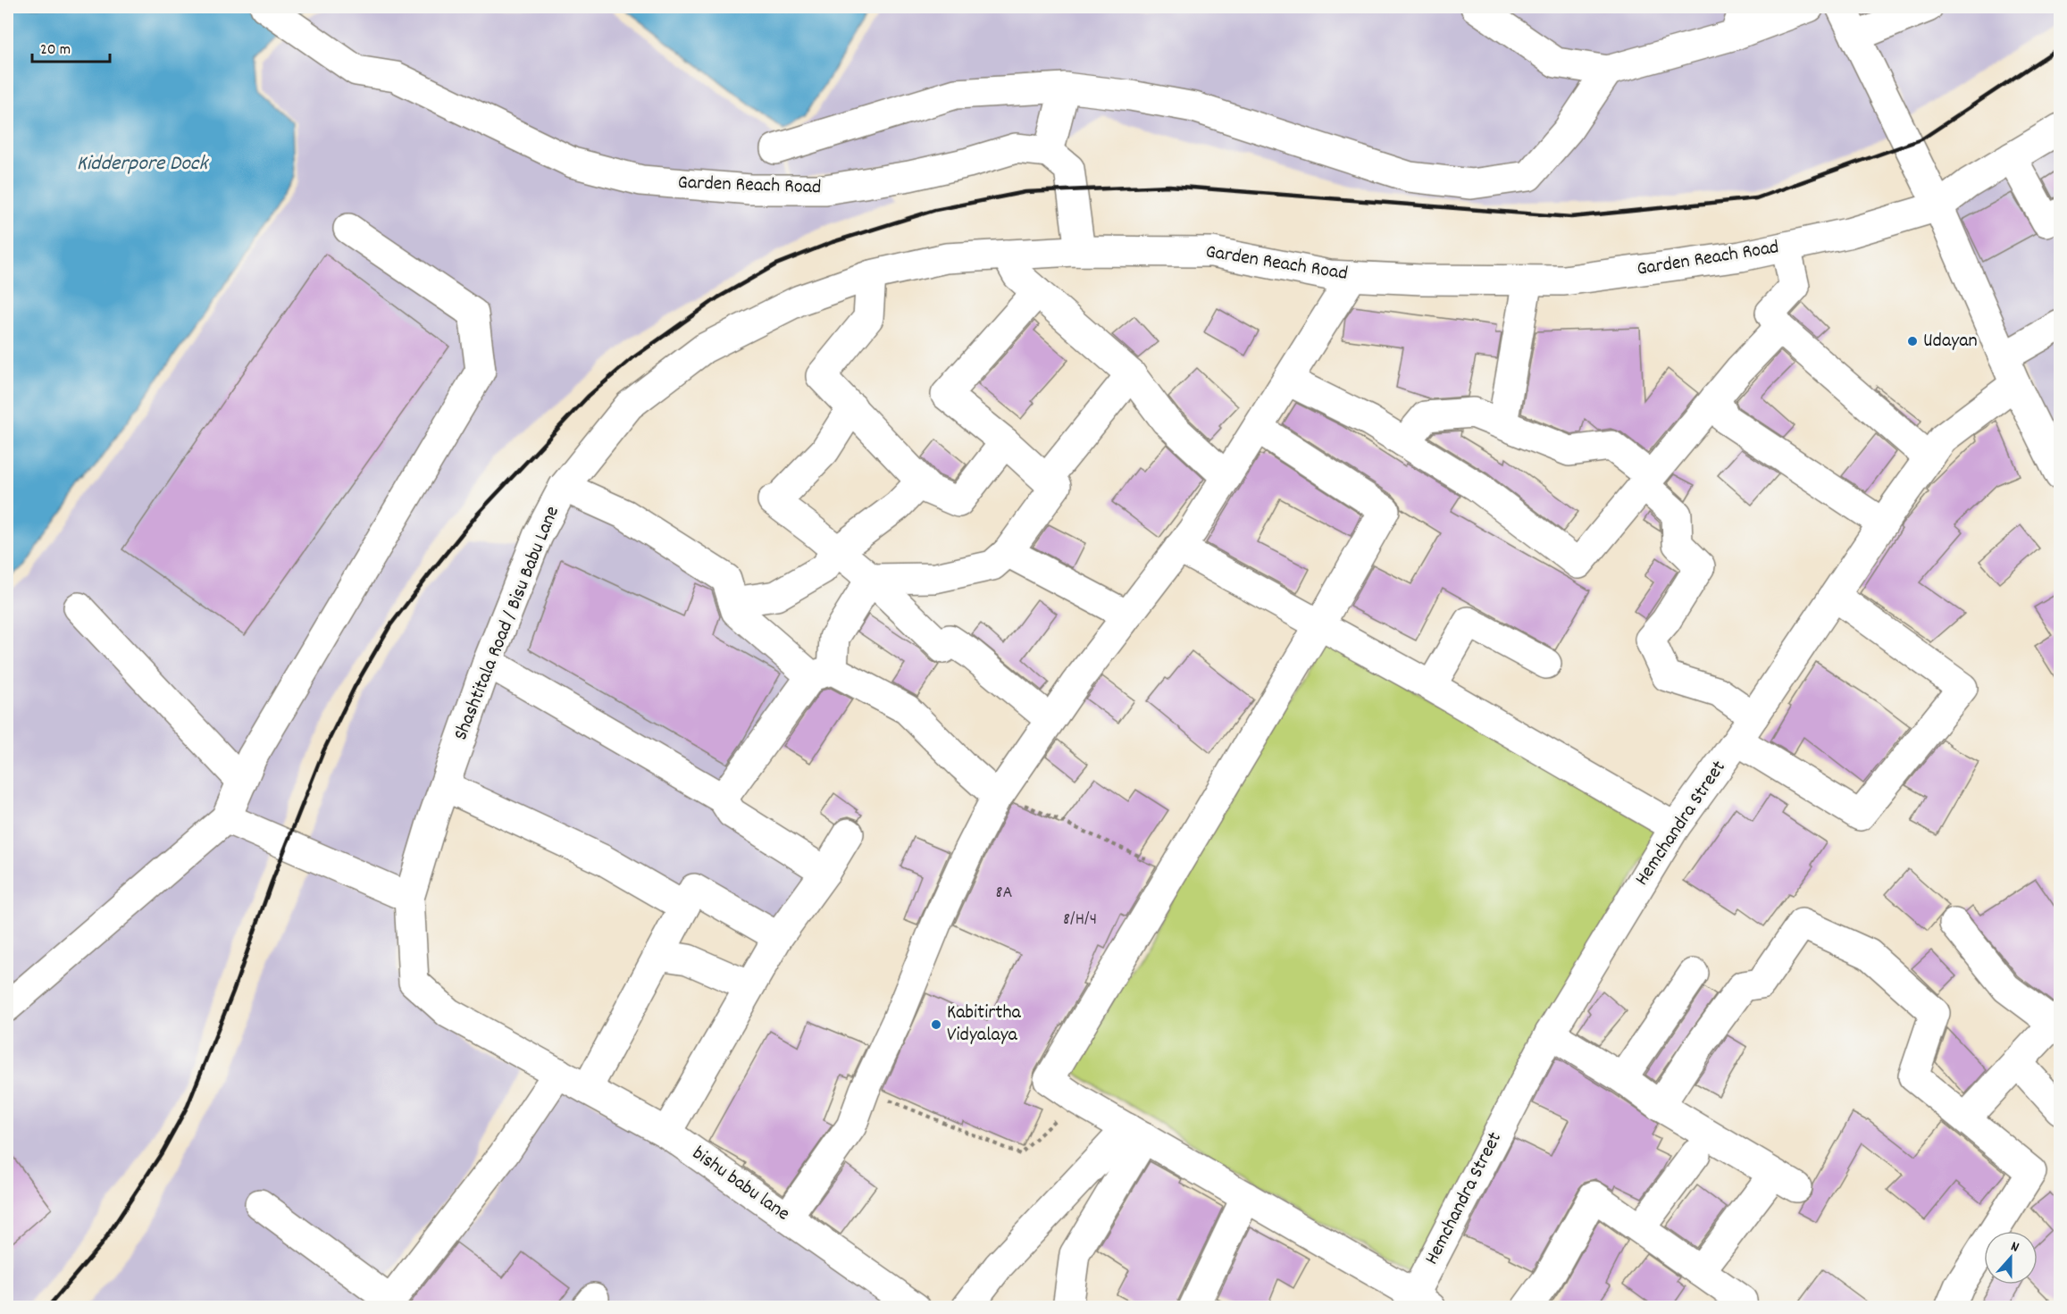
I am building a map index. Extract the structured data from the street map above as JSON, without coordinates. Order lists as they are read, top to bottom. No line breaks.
{"streets":{"street":["Garden Reach Road","Shashtitala Road / Bisu Babu Lane","Hemchandra Street","bishu babu lane"]},"crossings":[["Garden Reach Road","Shashtitala Road / Bisu Babu Lane"],["Shashtitala Road / Bisu Babu Lane","bishu babu lane"]],"water":["Kidderpore Dock"],"places":["Udayan","Kabitirtha Vidyalaya"],"house_numbers":["8A","8/H/4"],"scale_bar":"20 m","north":"top"}
